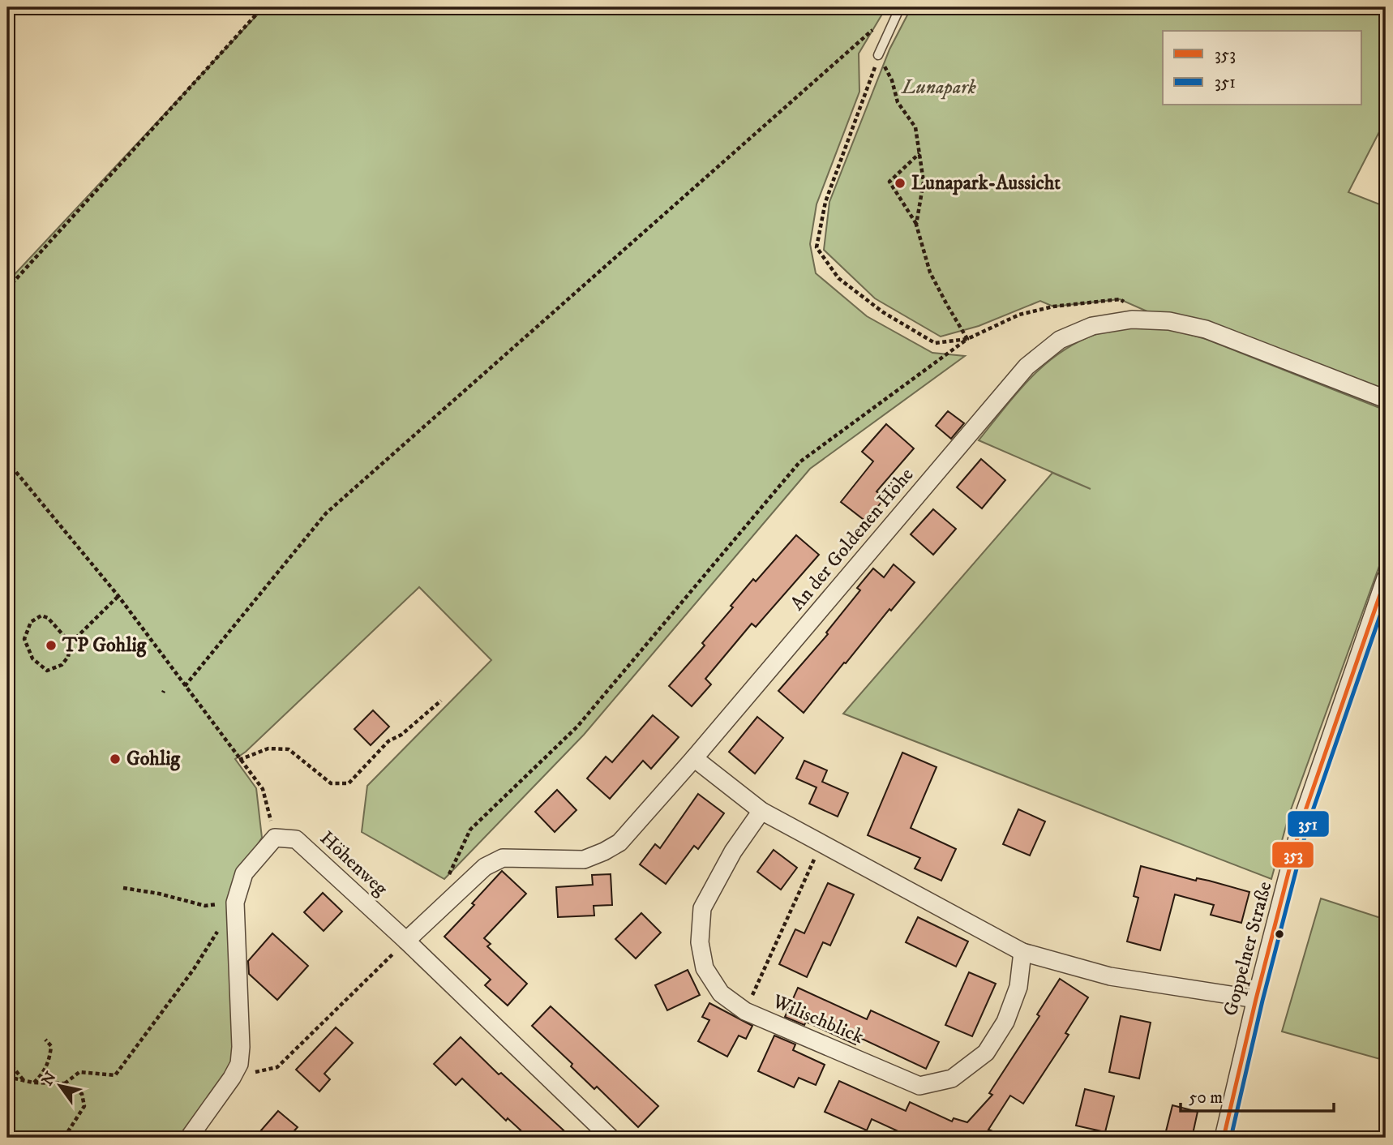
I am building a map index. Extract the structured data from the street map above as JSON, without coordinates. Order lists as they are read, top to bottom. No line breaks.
{"streets":{"street":["An der Goldenen Höhe","Höhenweg","Goppelner Straße","Wilischblick"]},"crossings":[["An der Goldenen Höhe","Höhenweg"]],"parks":["Lunapark"],"places":["Lunapark-Aussicht","TP Gohlig","Gohlig"],"lines":["transit line 353","transit line 351"],"legend":["353","351"],"scale_bar":"50 m","north":"top left"}
